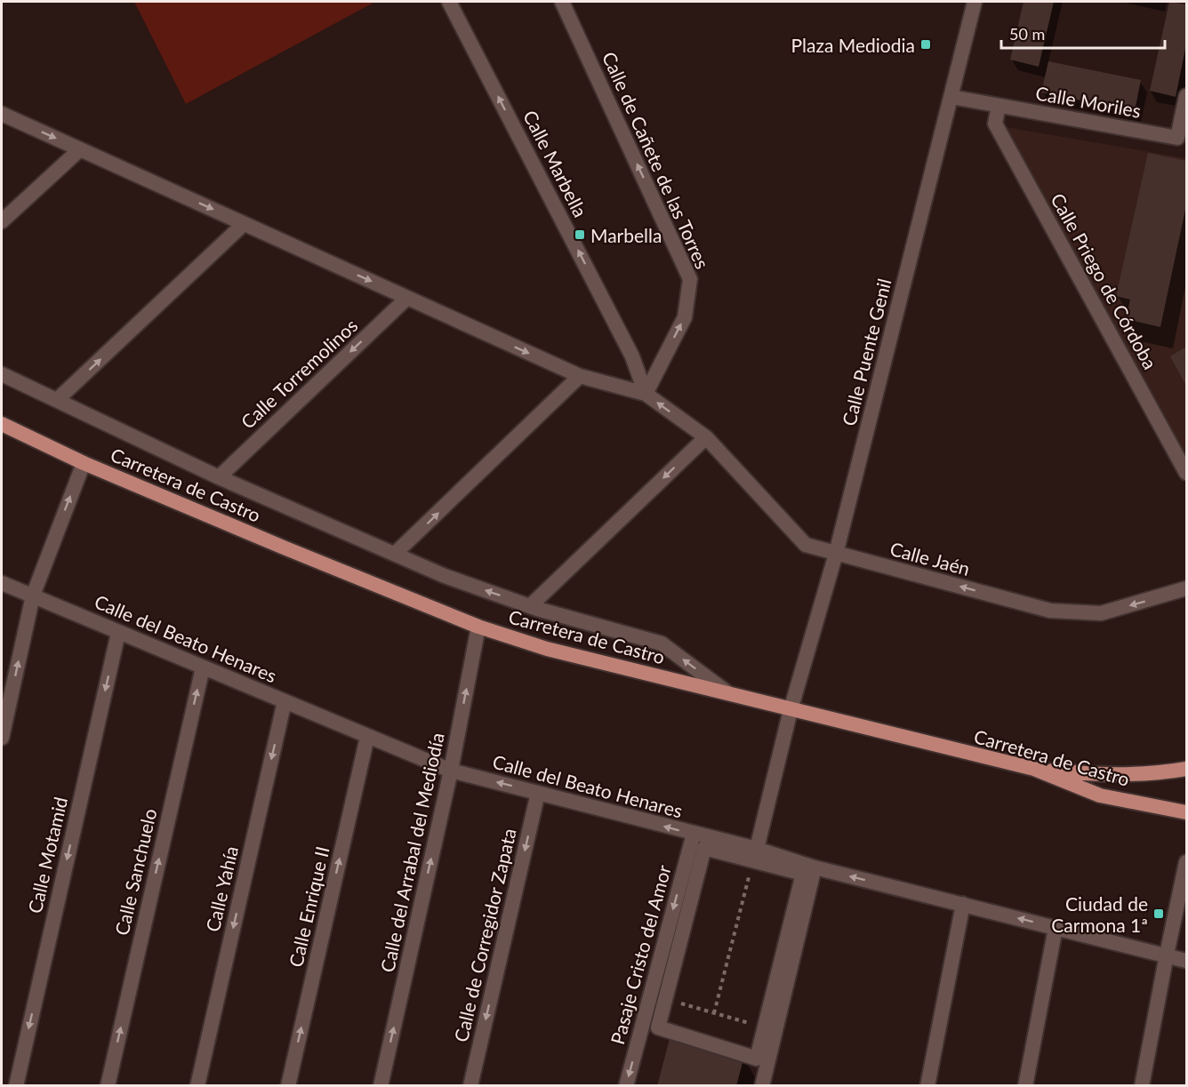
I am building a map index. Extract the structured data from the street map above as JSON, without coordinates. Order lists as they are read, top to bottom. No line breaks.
{"streets":{"main road":["Carretera de Castro"],"street":["Calle Moriles","Calle de Cañete de las Torres","Calle Marbella","Calle Priego de Córdoba","Calle Puente Genil","Calle Torremolinos","Calle Jaén","Calle del Beato Henares","Calle del Arrabal del Mediodía","Calle Motamid","Calle Sanchuelo","Calle Yahía","Calle Enrique II","Calle de Corregidor Zapata","Pasaje Cristo del Amor"]},"crossings":[["Calle Moriles","Calle Priego de Córdoba"],["Calle Moriles","Calle Puente Genil"],["Calle de Cañete de las Torres","Calle Marbella"],["Calle Puente Genil","Carretera de Castro"],["Calle Puente Genil","Calle Jaén"],["Carretera de Castro","Calle del Arrabal del Mediodía"],["Calle del Beato Henares","Calle del Arrabal del Mediodía"],["Calle del Beato Henares","Calle Motamid"],["Calle del Beato Henares","Calle Sanchuelo"],["Calle del Beato Henares","Calle Yahía"],["Calle del Beato Henares","Calle Enrique II"],["Calle del Beato Henares","Calle de Corregidor Zapata"],["Calle del Beato Henares","Pasaje Cristo del Amor"]],"one_way":["Calle de Cañete de las Torres","Calle Marbella","Calle Torremolinos","Calle Jaén","Calle del Beato Henares","Calle del Arrabal del Mediodía","Calle Motamid","Calle Sanchuelo","Calle Yahía","Calle Enrique II","Calle de Corregidor Zapata"],"places":{"transit":["Plaza Mediodia","Marbella","Ciudad de Carmona 1ª"]},"scale_bar":"50 m"}
